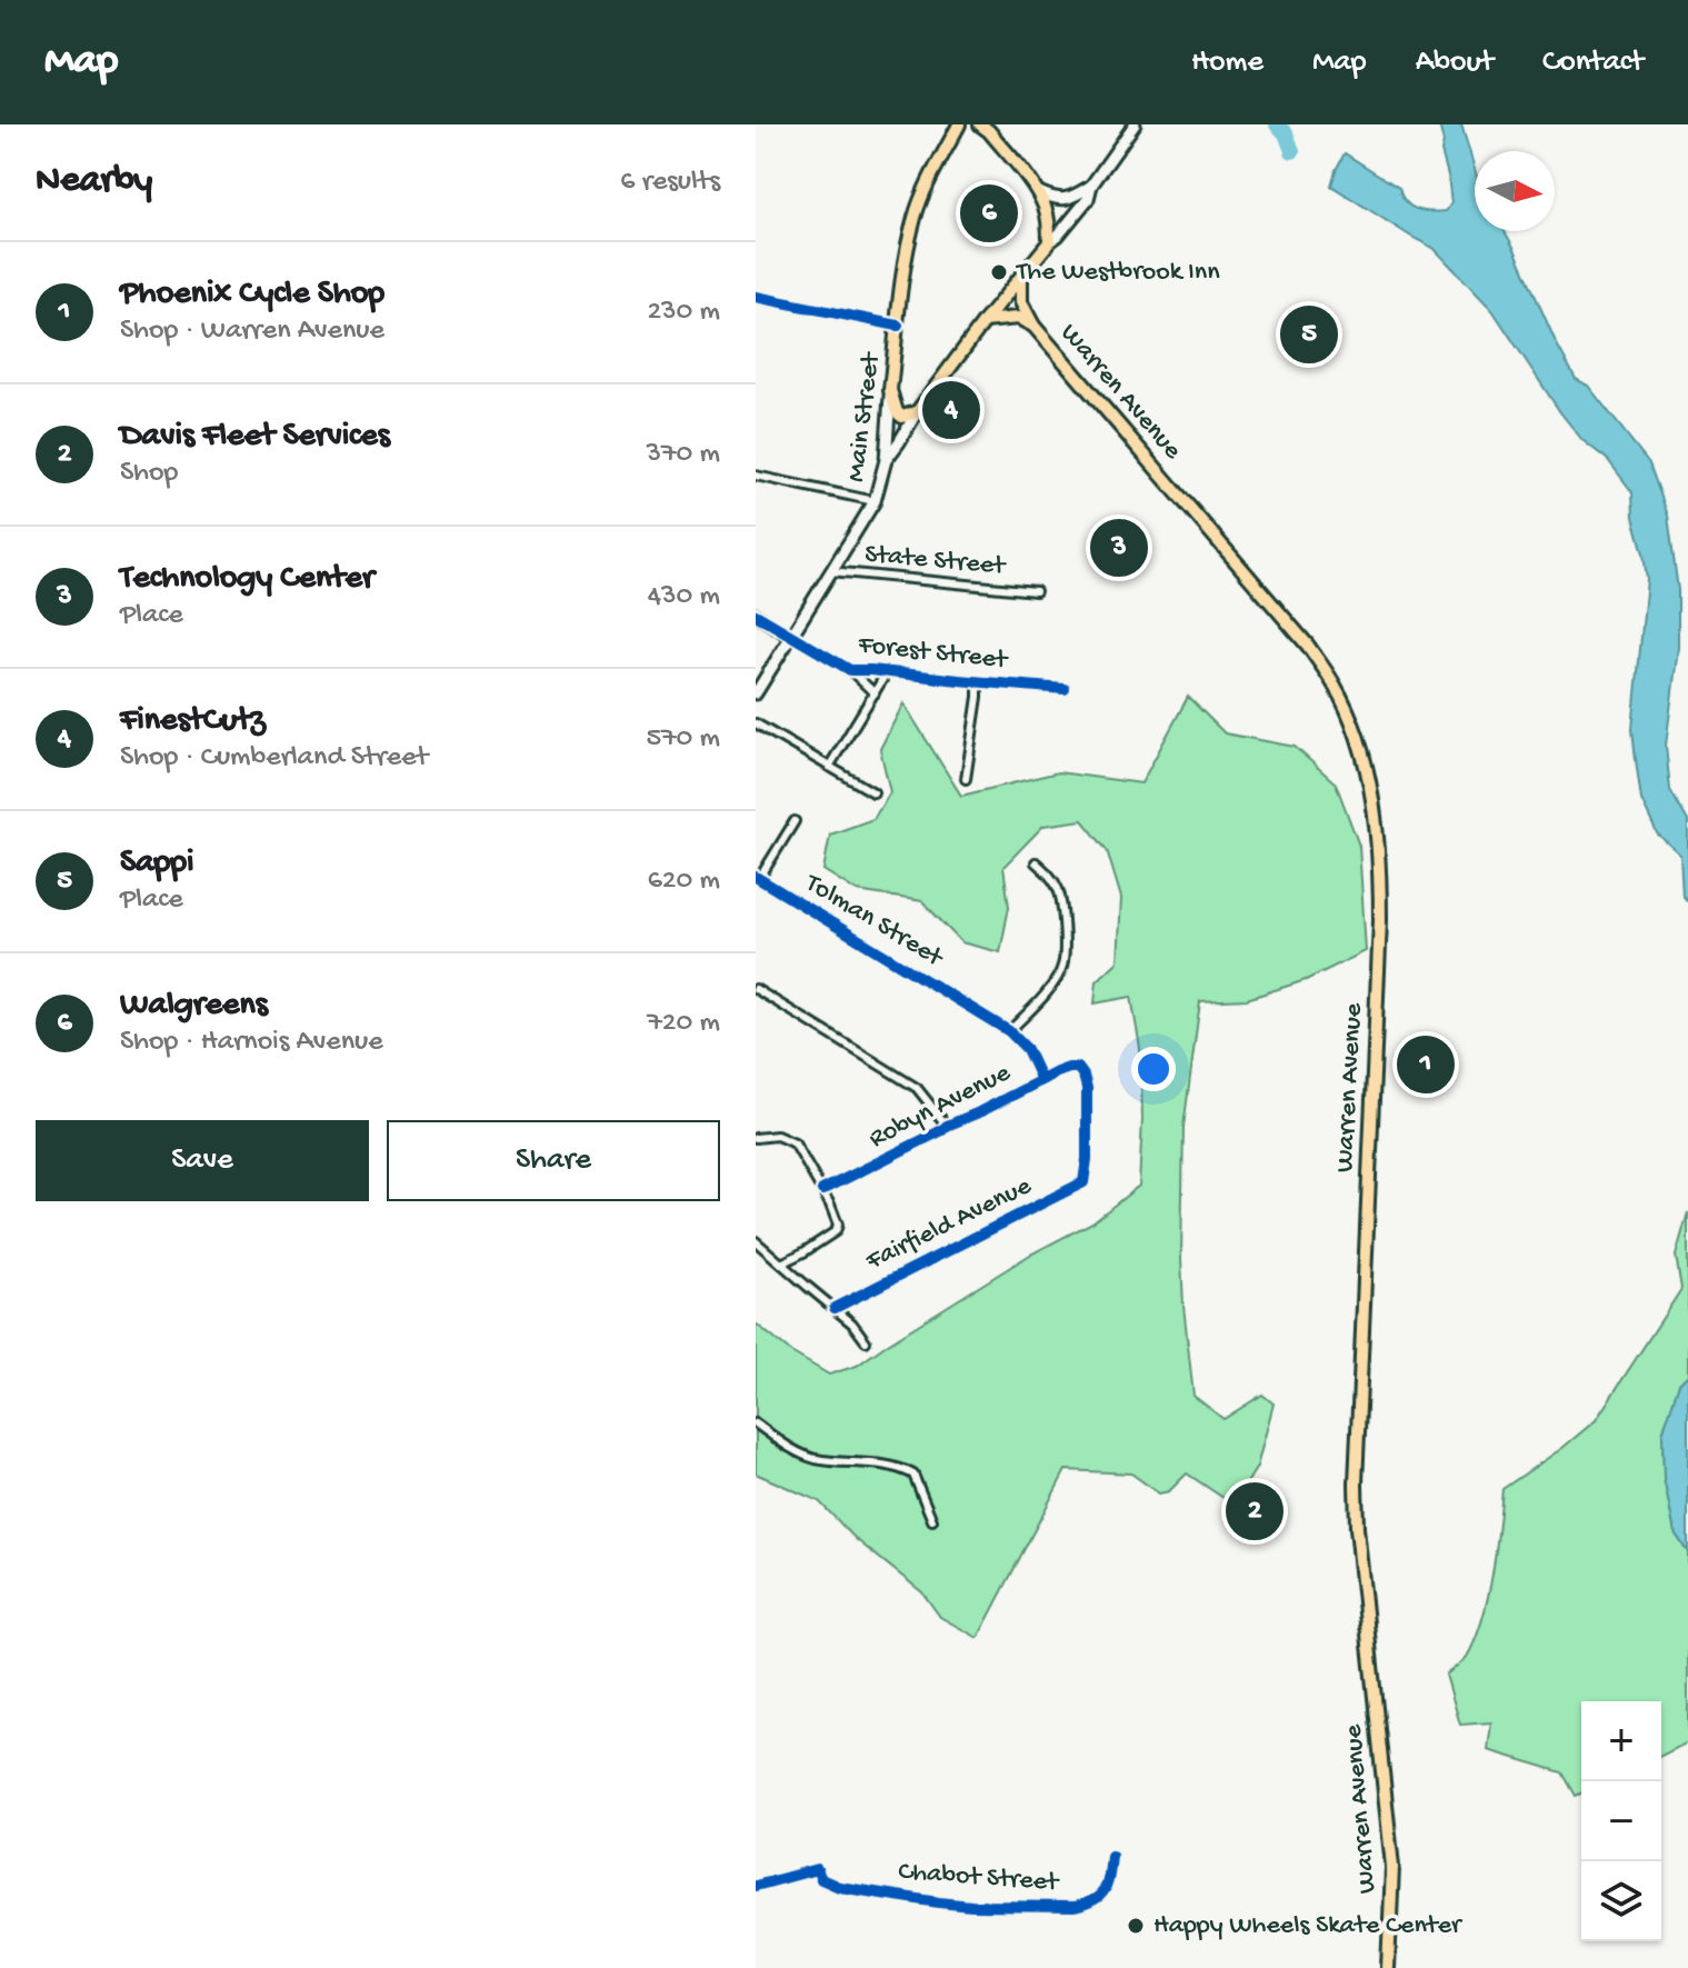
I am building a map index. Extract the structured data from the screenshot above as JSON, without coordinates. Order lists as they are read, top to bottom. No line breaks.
{"streets":{"main road":["Warren Avenue","Main Street","Forest Street"],"street":["State Street","Tolman Street","Robyn Avenue","Fairfield Avenue","Chabot Street"]},"crossings":[["Main Street","State Street"],["Main Street","Forest Street"],["Robyn Avenue","Fairfield Avenue"]],"places":["The Westbrook Inn","Happy Wheels Skate Center"],"north":"right","page":{"header":"Map","nav":["Home","Map","About","Contact"],"heading":["Nearby","6 results"],"pins":["6","5","4","3","1","2"],"list":[{"mark":"1","name":"Phoenix Cycle Shop","note":"Shop · Warren Avenue","value":"230 m"},{"mark":"2","name":"Davis Fleet Services","note":"Shop","value":"370 m"},{"mark":"3","name":"Technology Center","note":"Place","value":"430 m"},{"mark":"4","name":"FinestCutz","note":"Shop · Cumberland Street","value":"570 m"},{"mark":"5","name":"Sappi","note":"Place","value":"620 m"},{"mark":"6","name":"Walgreens","note":"Shop · Harnois Avenue","value":"720 m"}],"buttons":["Save","Share"],"map_buttons":["+","−"]}}
